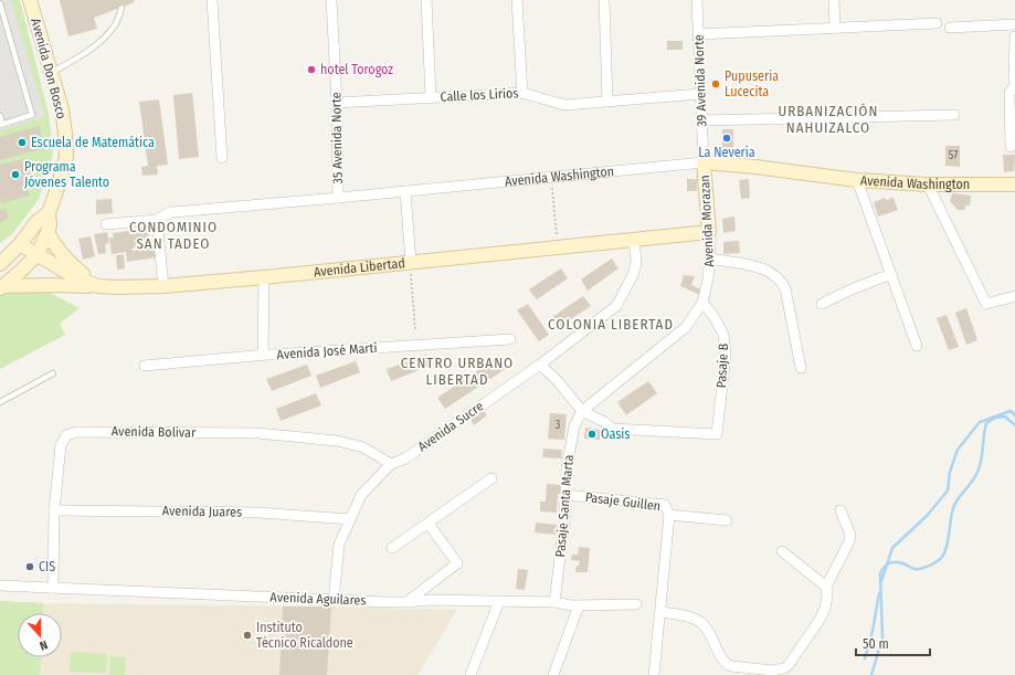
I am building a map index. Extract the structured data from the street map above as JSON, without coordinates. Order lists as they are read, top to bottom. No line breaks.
{"streets":{"main road":["Avenida Don Bosco","Avenida Washington","Avenida Morazan","Avenida Libertad"],"street":["39 Avenida Norte","Calle los Lirios","35 Avenida Norte","Avenida José Martí","Pasaje B","Avenida Sucre","Avenida Bolivar","Pasaje Guillen","Pasaje Santa Marta","Avenida Juares","Avenida Aguilares"]},"crossings":[["Avenida Don Bosco","Avenida Libertad"],["39 Avenida Norte","Calle los Lirios"],["39 Avenida Norte","Avenida Washington"],["39 Avenida Norte","Avenida Morazan"],["Calle los Lirios","35 Avenida Norte"],["35 Avenida Norte","Avenida Washington"],["Avenida Washington","Avenida Morazan"],["Avenida Morazan","Avenida Libertad"],["Avenida Morazan","Pasaje B"],["Avenida Morazan","Pasaje Santa Marta"],["Avenida Libertad","Avenida Sucre"],["Pasaje B","Pasaje Santa Marta"],["Avenida Sucre","Avenida Bolivar"],["Avenida Sucre","Avenida Juares"],["Avenida Sucre","Avenida Aguilares"],["Avenida Bolivar","Avenida Juares"],["Avenida Bolivar","Avenida Aguilares"],["Pasaje Guillen","Pasaje Santa Marta"],["Pasaje Santa Marta","Avenida Aguilares"]],"districts":["URBANIZACIÓN NAHUIZALCO","CONDOMINIO SAN TADEO","COLONIA LIBERTAD","CENTRO URBANO LIBERTAD"],"places":["hotel Torogoz","Pupuseria Lucecita","La Nevería","Escuela de Matemática","Programa Jóvenes Talento","Oasis","CIS","Instituto Técnico Ricaldone"],"house_numbers":["57","3"],"scale_bar":"50 m","north":"bottom"}
